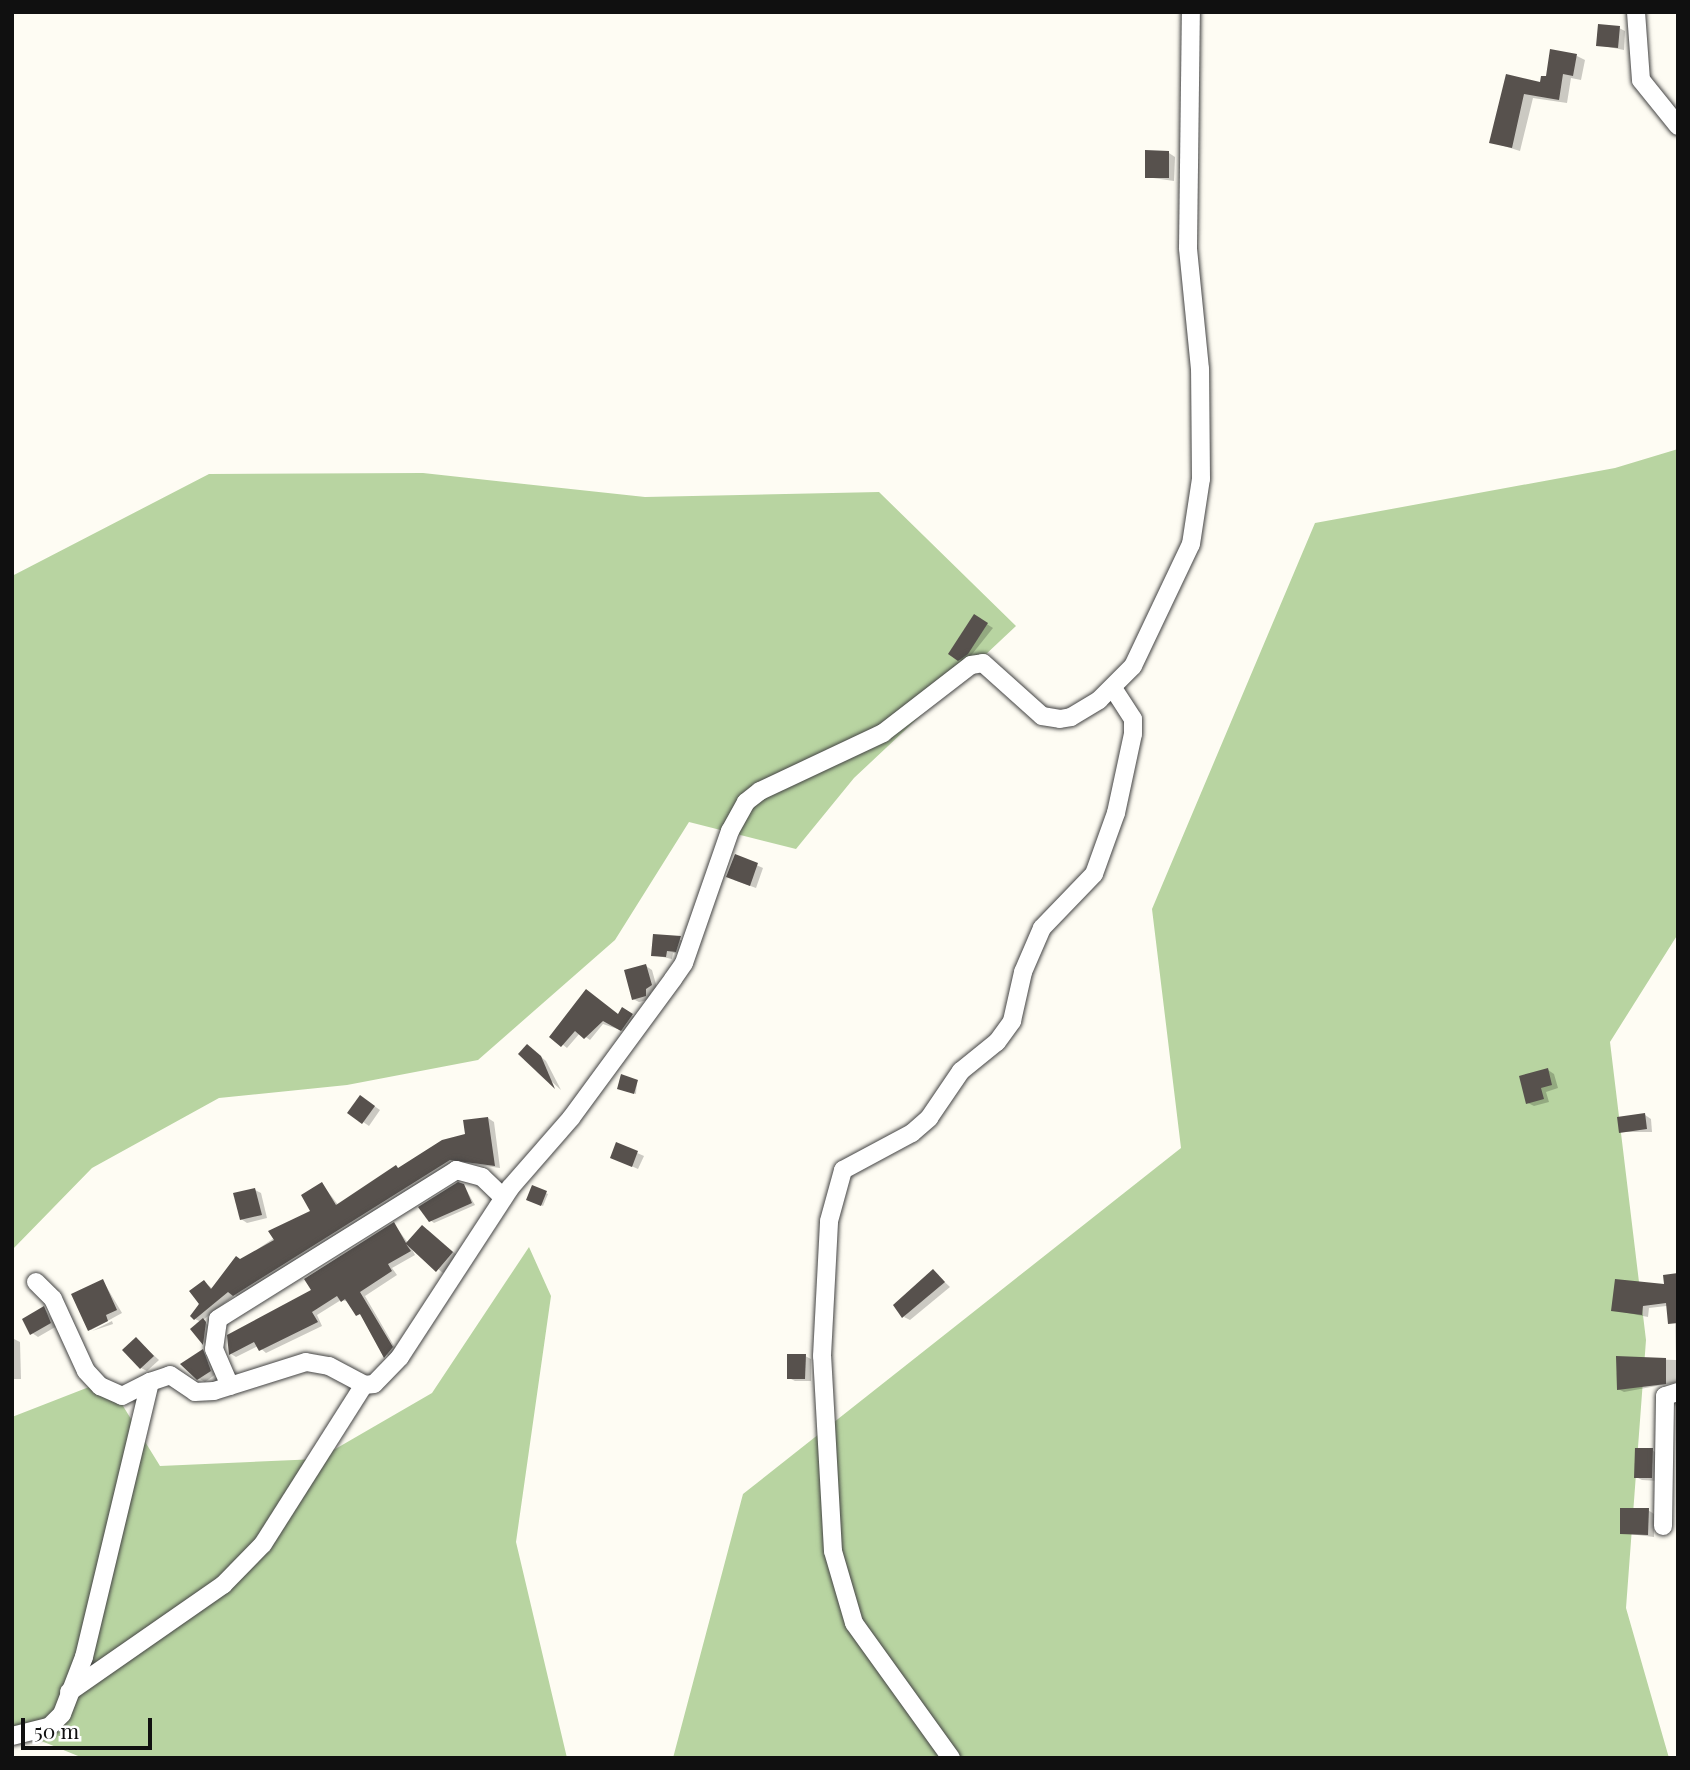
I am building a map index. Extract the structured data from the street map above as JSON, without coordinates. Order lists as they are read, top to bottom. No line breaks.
{"scale_bar":"50 m"}
